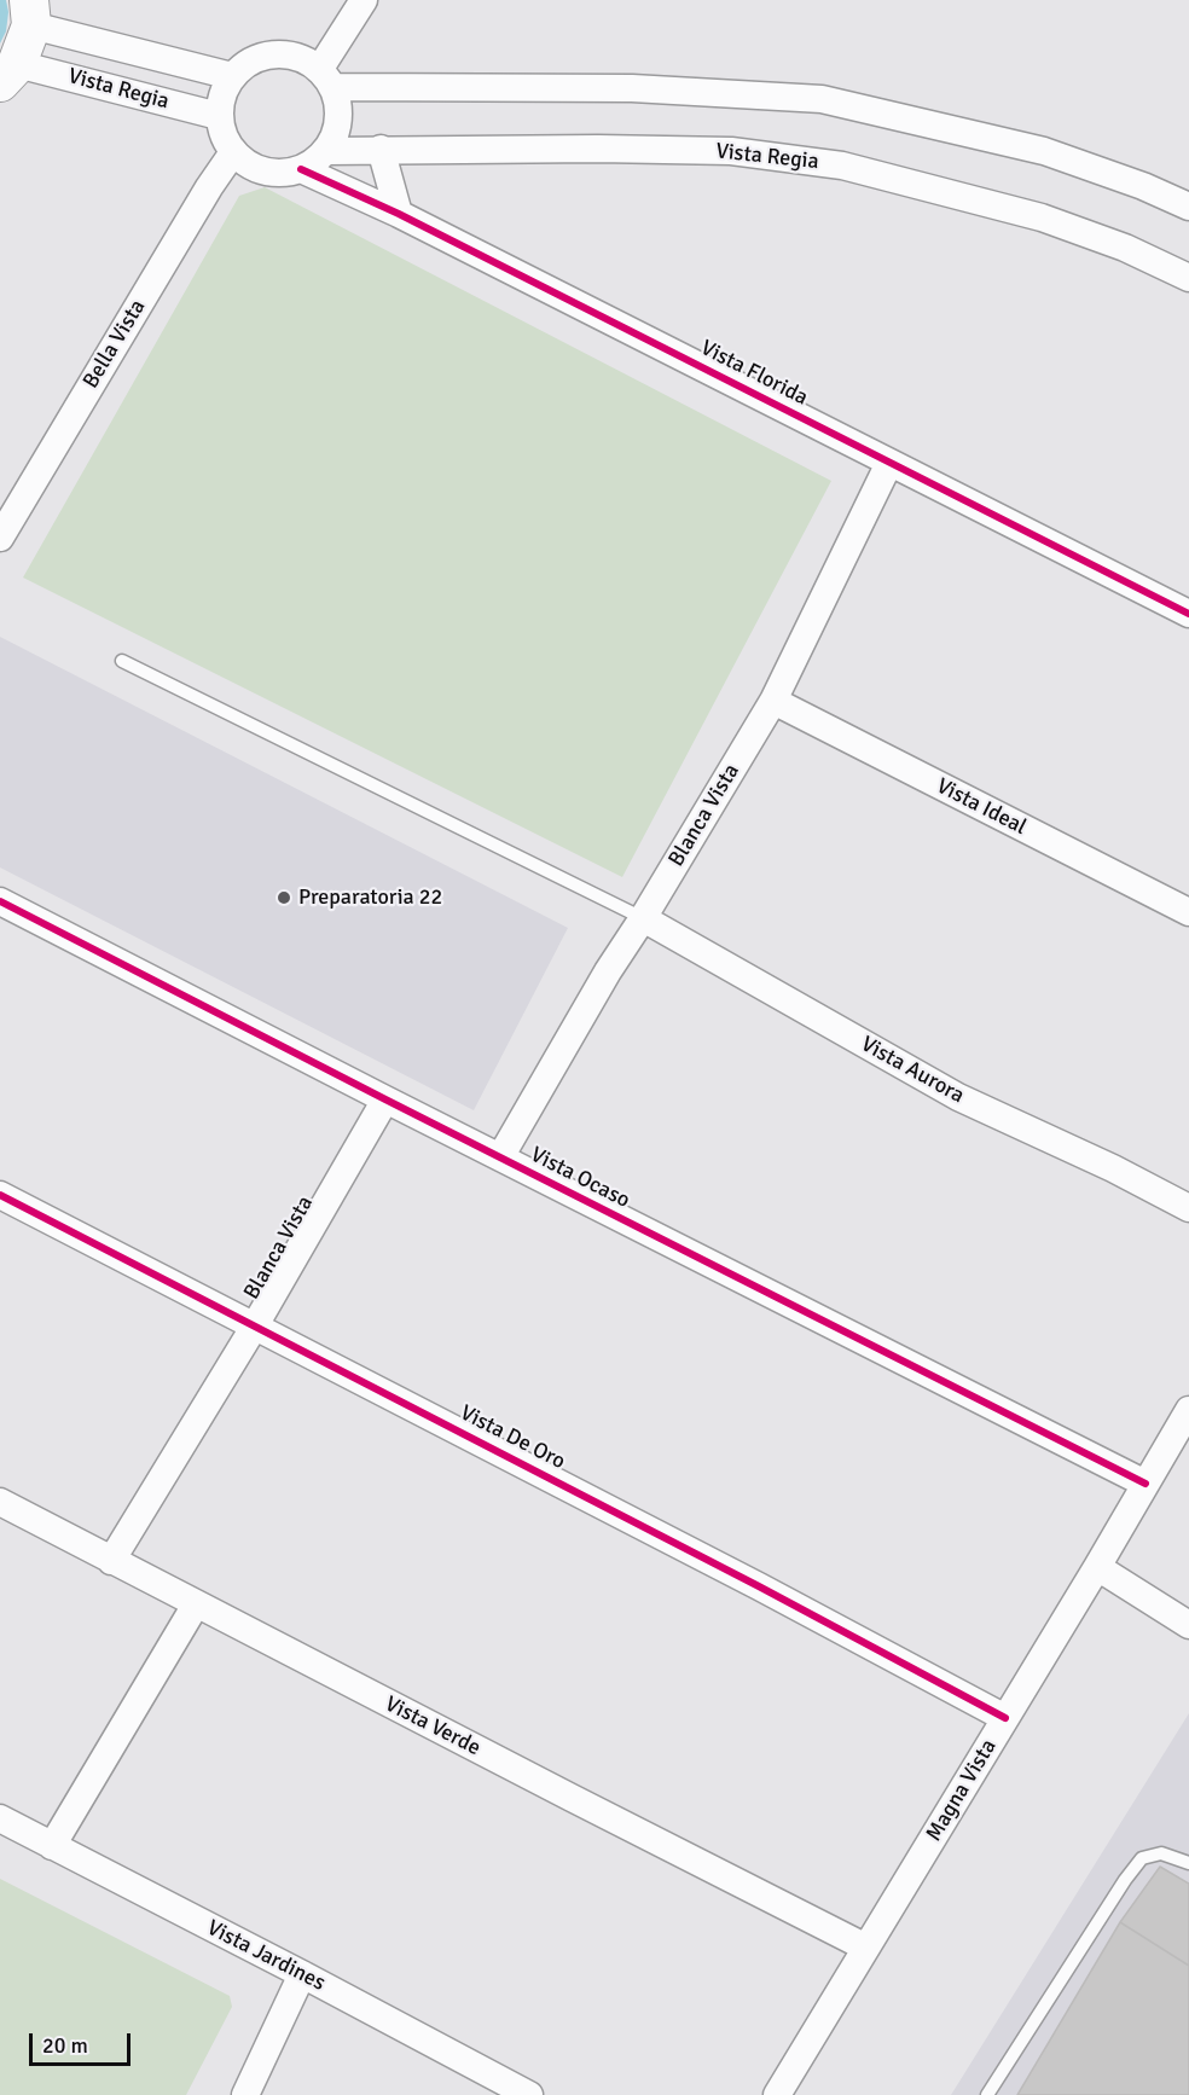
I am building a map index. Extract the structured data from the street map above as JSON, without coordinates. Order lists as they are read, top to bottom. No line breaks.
{"streets":{"street":["Vista Regia","Bella Vista","Vista Florida","Vista Ideal","Blanca Vista","Vista Aurora","Vista Ocaso","Vista De Oro","Vista Verde","Magna Vista","Vista Jardines"]},"crossings":[["Vista Regia","Bella Vista"],["Vista Regia","Vista Florida"],["Bella Vista","Vista Florida"],["Vista Florida","Blanca Vista"],["Vista Ideal","Blanca Vista"],["Blanca Vista","Vista Aurora"],["Blanca Vista","Vista Ocaso"],["Blanca Vista","Vista De Oro"],["Blanca Vista","Vista Verde"],["Vista Ocaso","Magna Vista"],["Vista De Oro","Magna Vista"],["Vista Verde","Magna Vista"]],"places":["Preparatoria 22"],"scale_bar":"20 m"}
